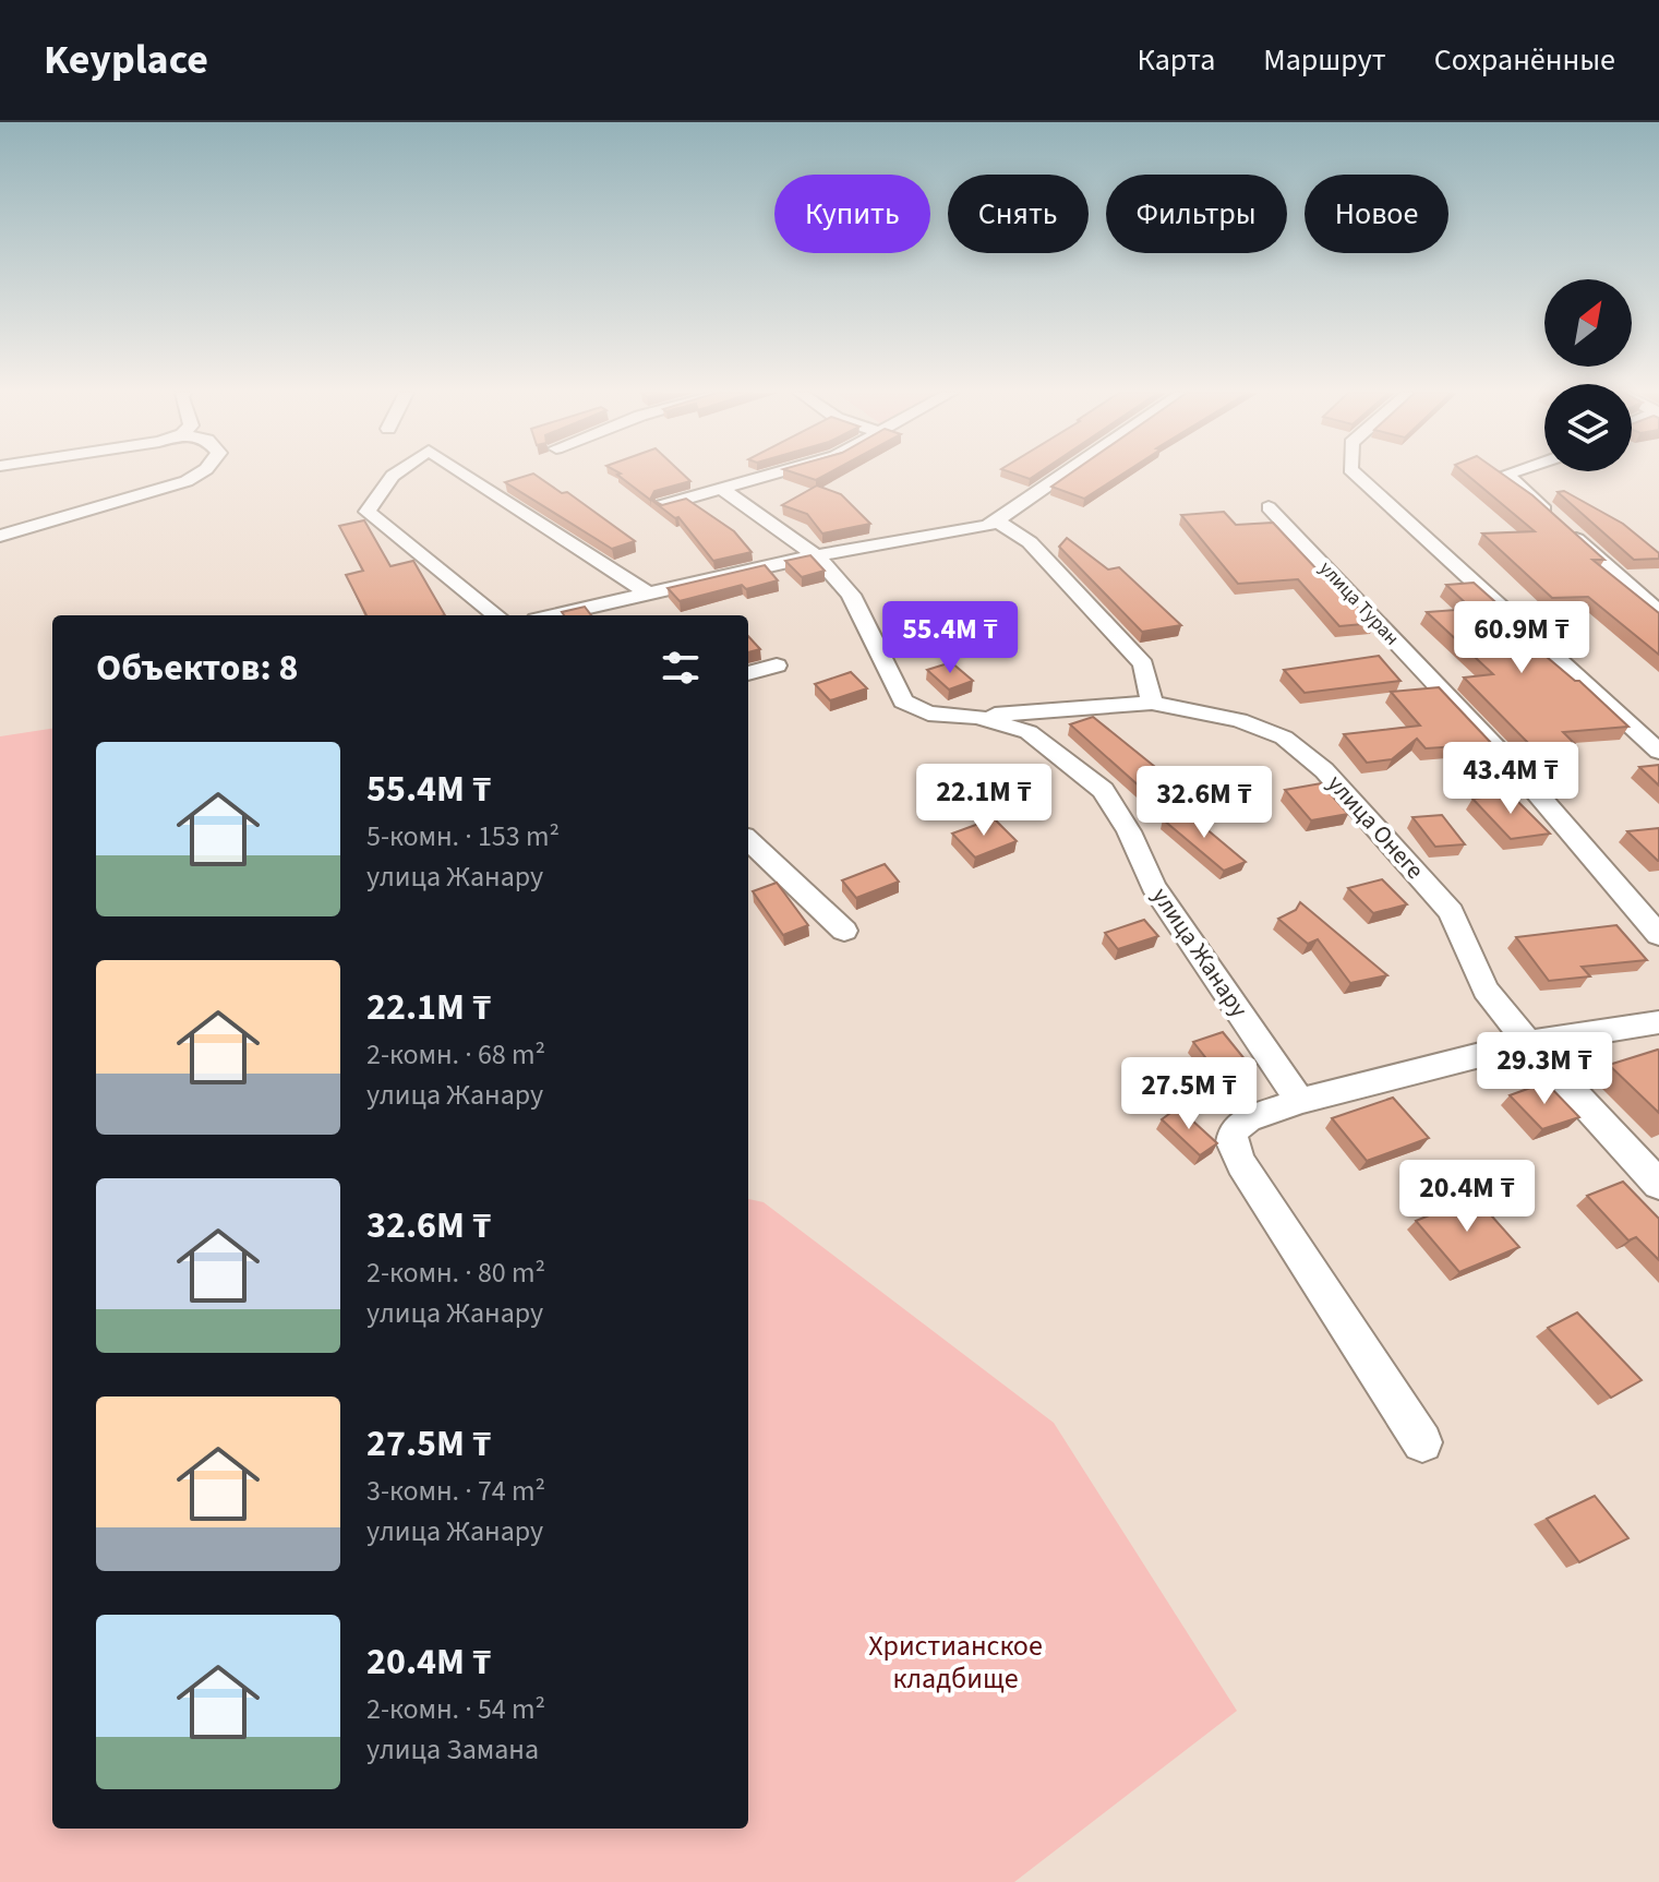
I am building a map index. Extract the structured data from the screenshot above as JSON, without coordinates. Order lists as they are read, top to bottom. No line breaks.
{"streets":{"street":["улица Туран","улица Онеге","улица Жанару"]},"crossings":[["улица Онеге","улица Жанару"]],"parks":["Христианское кладбище"],"north":"top right","page":{"header":"Keyplace","nav":["Карта","Маршрут","Сохранённые"],"chip":["Купить","Снять","Фильтры","Новое"],"price":["55.4M ₸","60.9M ₸","43.4M ₸","22.1M ₸","32.6M ₸","29.3M ₸","27.5M ₸","20.4M ₸"],"heading":"Объектов: 8","list":[{"name":"55.4M ₸","note":"5-комн. · 153 m² · улица Жанару"},{"name":"22.1M ₸","note":"2-комн. · 68 m² · улица Жанару"},{"name":"32.6M ₸","note":"2-комн. · 80 m² · улица Жанару"},{"name":"27.5M ₸","note":"3-комн. · 74 m² · улица Жанару"},{"name":"20.4M ₸","note":"2-комн. · 54 m² · улица Замана"}]}}
